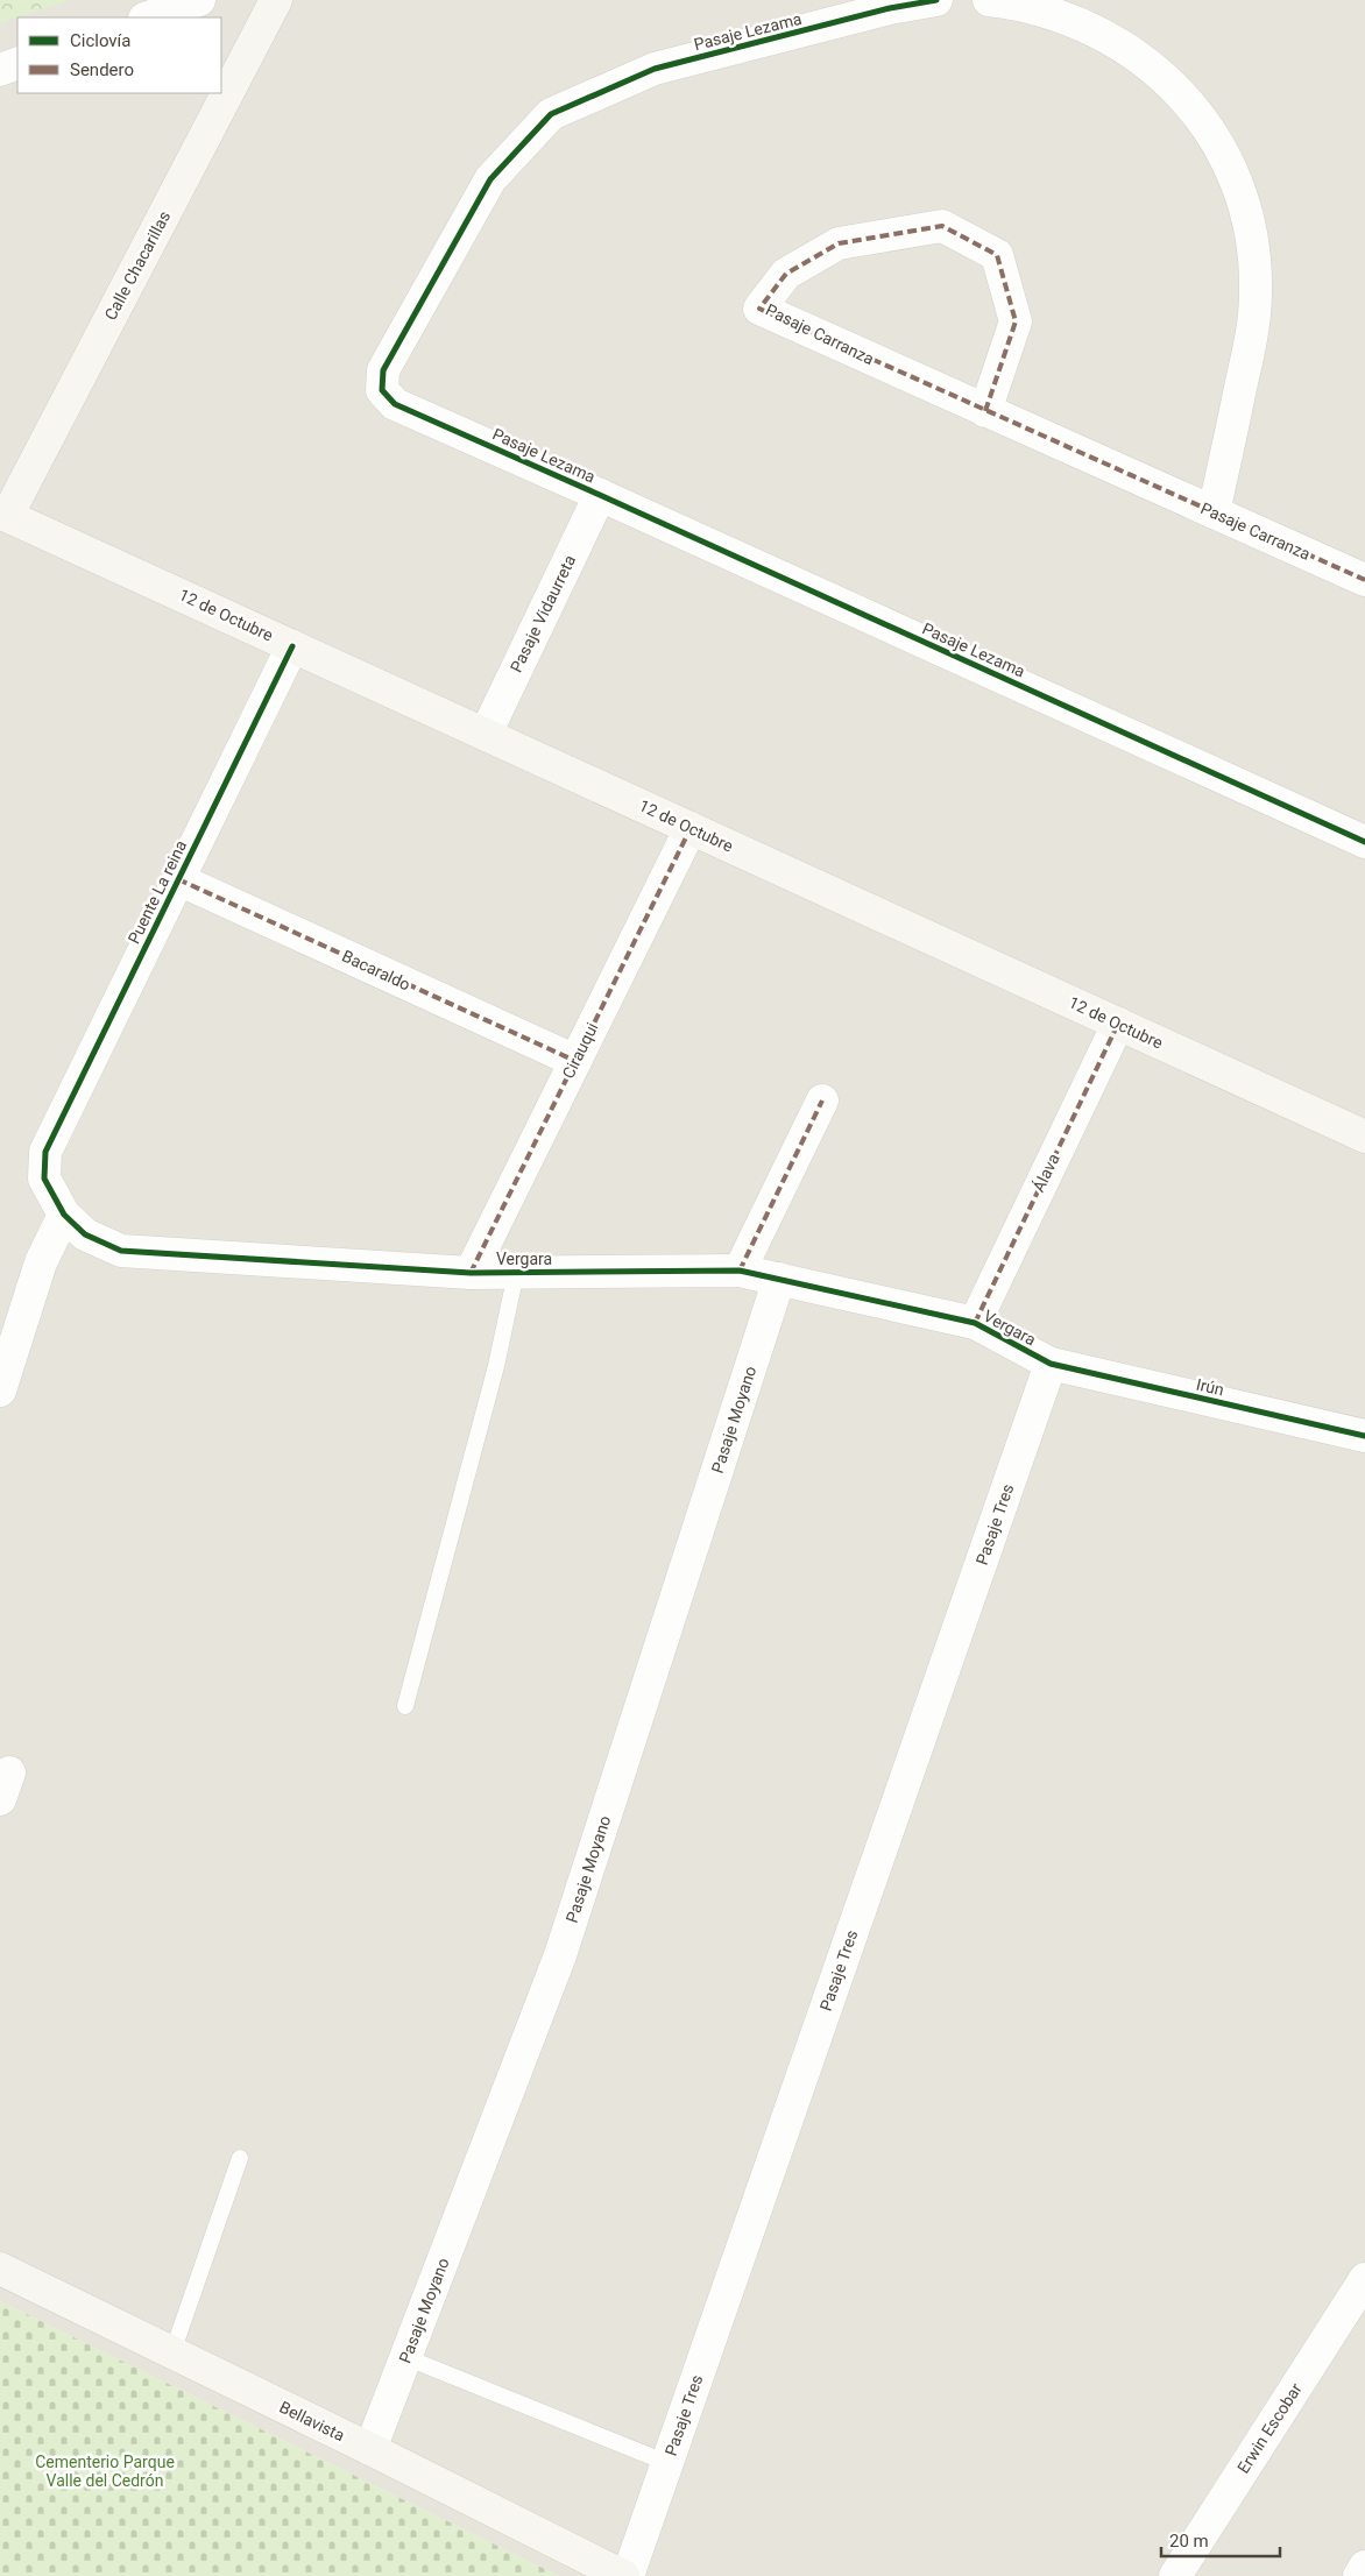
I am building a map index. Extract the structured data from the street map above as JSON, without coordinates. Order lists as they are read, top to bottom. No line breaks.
{"streets":{"street":["Pasaje Lezama","Calle Chacarillas","Pasaje Carranza","Pasaje Vidaurreta","12 de Octubre","Puente La reina","Bacaraldo","Cirauqui","Álava","Vergara","Irún","Pasaje Moyano","Pasaje Tres","Bellavista","Erwin Escobar"]},"crossings":[["Pasaje Lezama","Pasaje Vidaurreta"],["Calle Chacarillas","12 de Octubre"],["Pasaje Vidaurreta","12 de Octubre"],["12 de Octubre","Puente La reina"],["12 de Octubre","Cirauqui"],["12 de Octubre","Álava"],["Puente La reina","Bacaraldo"],["Puente La reina","Vergara"],["Bacaraldo","Cirauqui"],["Cirauqui","Vergara"],["Álava","Vergara"],["Vergara","Irún"],["Vergara","Pasaje Moyano"],["Vergara","Pasaje Tres"],["Irún","Pasaje Tres"],["Pasaje Moyano","Bellavista"]],"parks":["Cementerio Parque Valle del Cedrón"],"legend":["Ciclovía","Sendero"],"scale_bar":"20 m"}
